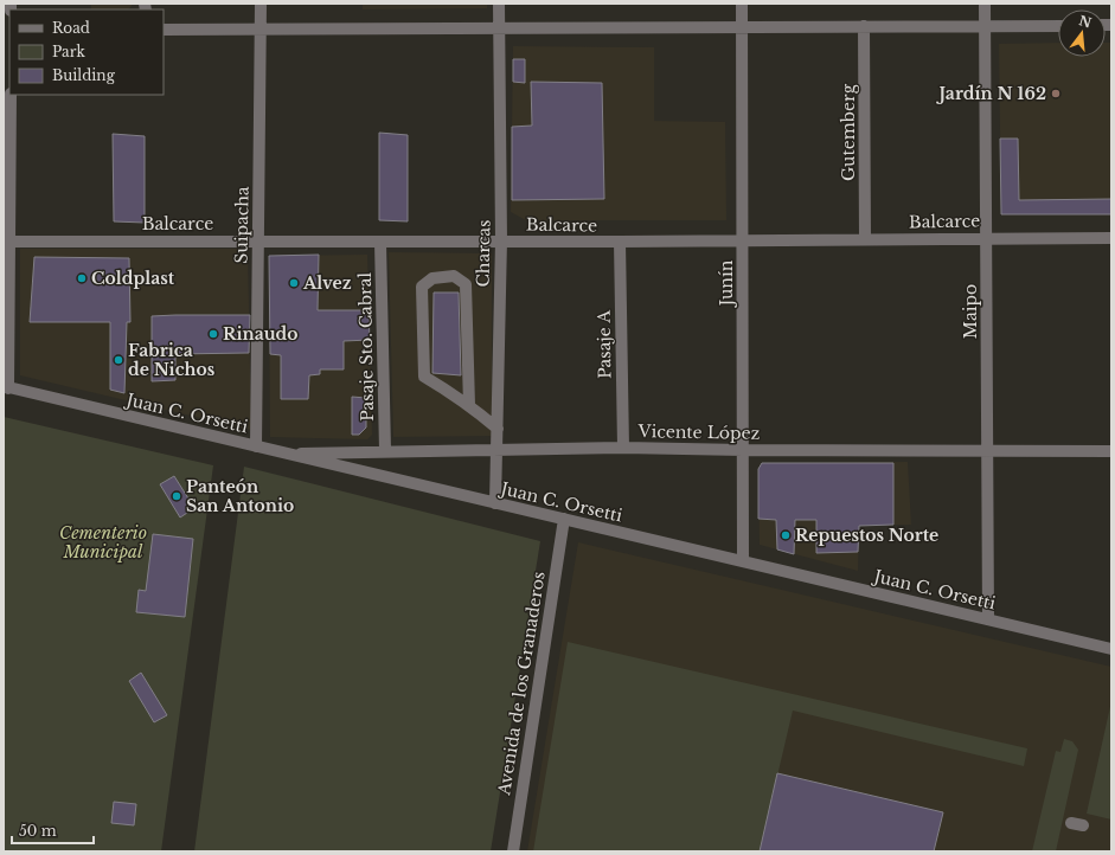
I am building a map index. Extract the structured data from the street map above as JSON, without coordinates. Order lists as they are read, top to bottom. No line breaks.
{"streets":{"street":["Gutemberg","Balcarce","Suipacha","Charcas","Junín","Maipo","Pasaje A","Pasaje Sto. Cabral","Juan C. Orsetti","Vicente López","Avenida de los Granaderos"]},"crossings":[["Gutemberg","Balcarce"],["Balcarce","Suipacha"],["Balcarce","Charcas"],["Balcarce","Junín"],["Balcarce","Maipo"],["Balcarce","Pasaje A"],["Balcarce","Pasaje Sto. Cabral"],["Suipacha","Juan C. Orsetti"],["Charcas","Juan C. Orsetti"],["Charcas","Vicente López"],["Junín","Juan C. Orsetti"],["Junín","Vicente López"],["Maipo","Juan C. Orsetti"],["Maipo","Vicente López"],["Pasaje A","Vicente López"],["Pasaje Sto. Cabral","Vicente López"],["Juan C. Orsetti","Vicente López"],["Juan C. Orsetti","Avenida de los Granaderos"]],"parks":["Cementerio Municipal"],"places":["Jardín N 162","Coldplast","Alvez","Rinaudo","Fabrica de Nichos","Panteón San Antonio","Repuestos Norte"],"legend":["Road","Park","Building"],"scale_bar":"50 m","north":"top"}
